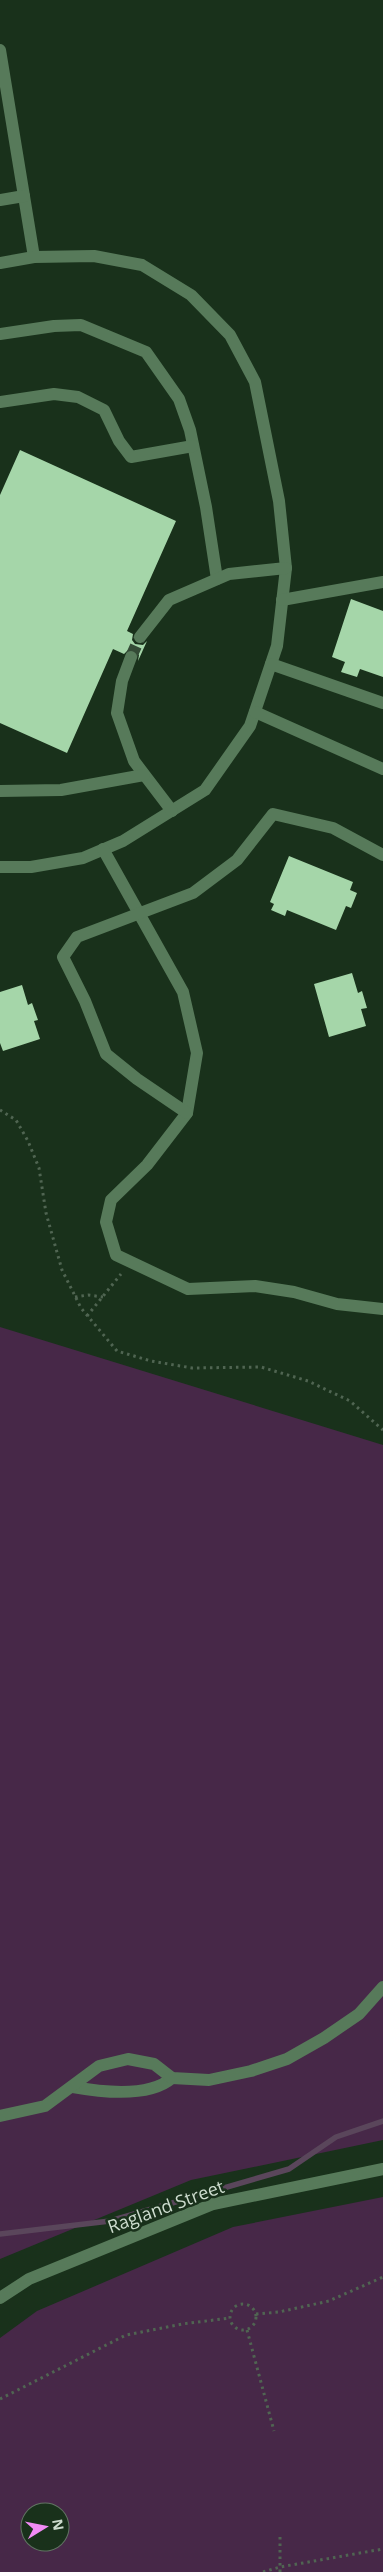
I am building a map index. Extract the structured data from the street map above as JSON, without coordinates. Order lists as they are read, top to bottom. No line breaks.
{"streets":{"street":["Ragland Street"]},"north":"right"}
